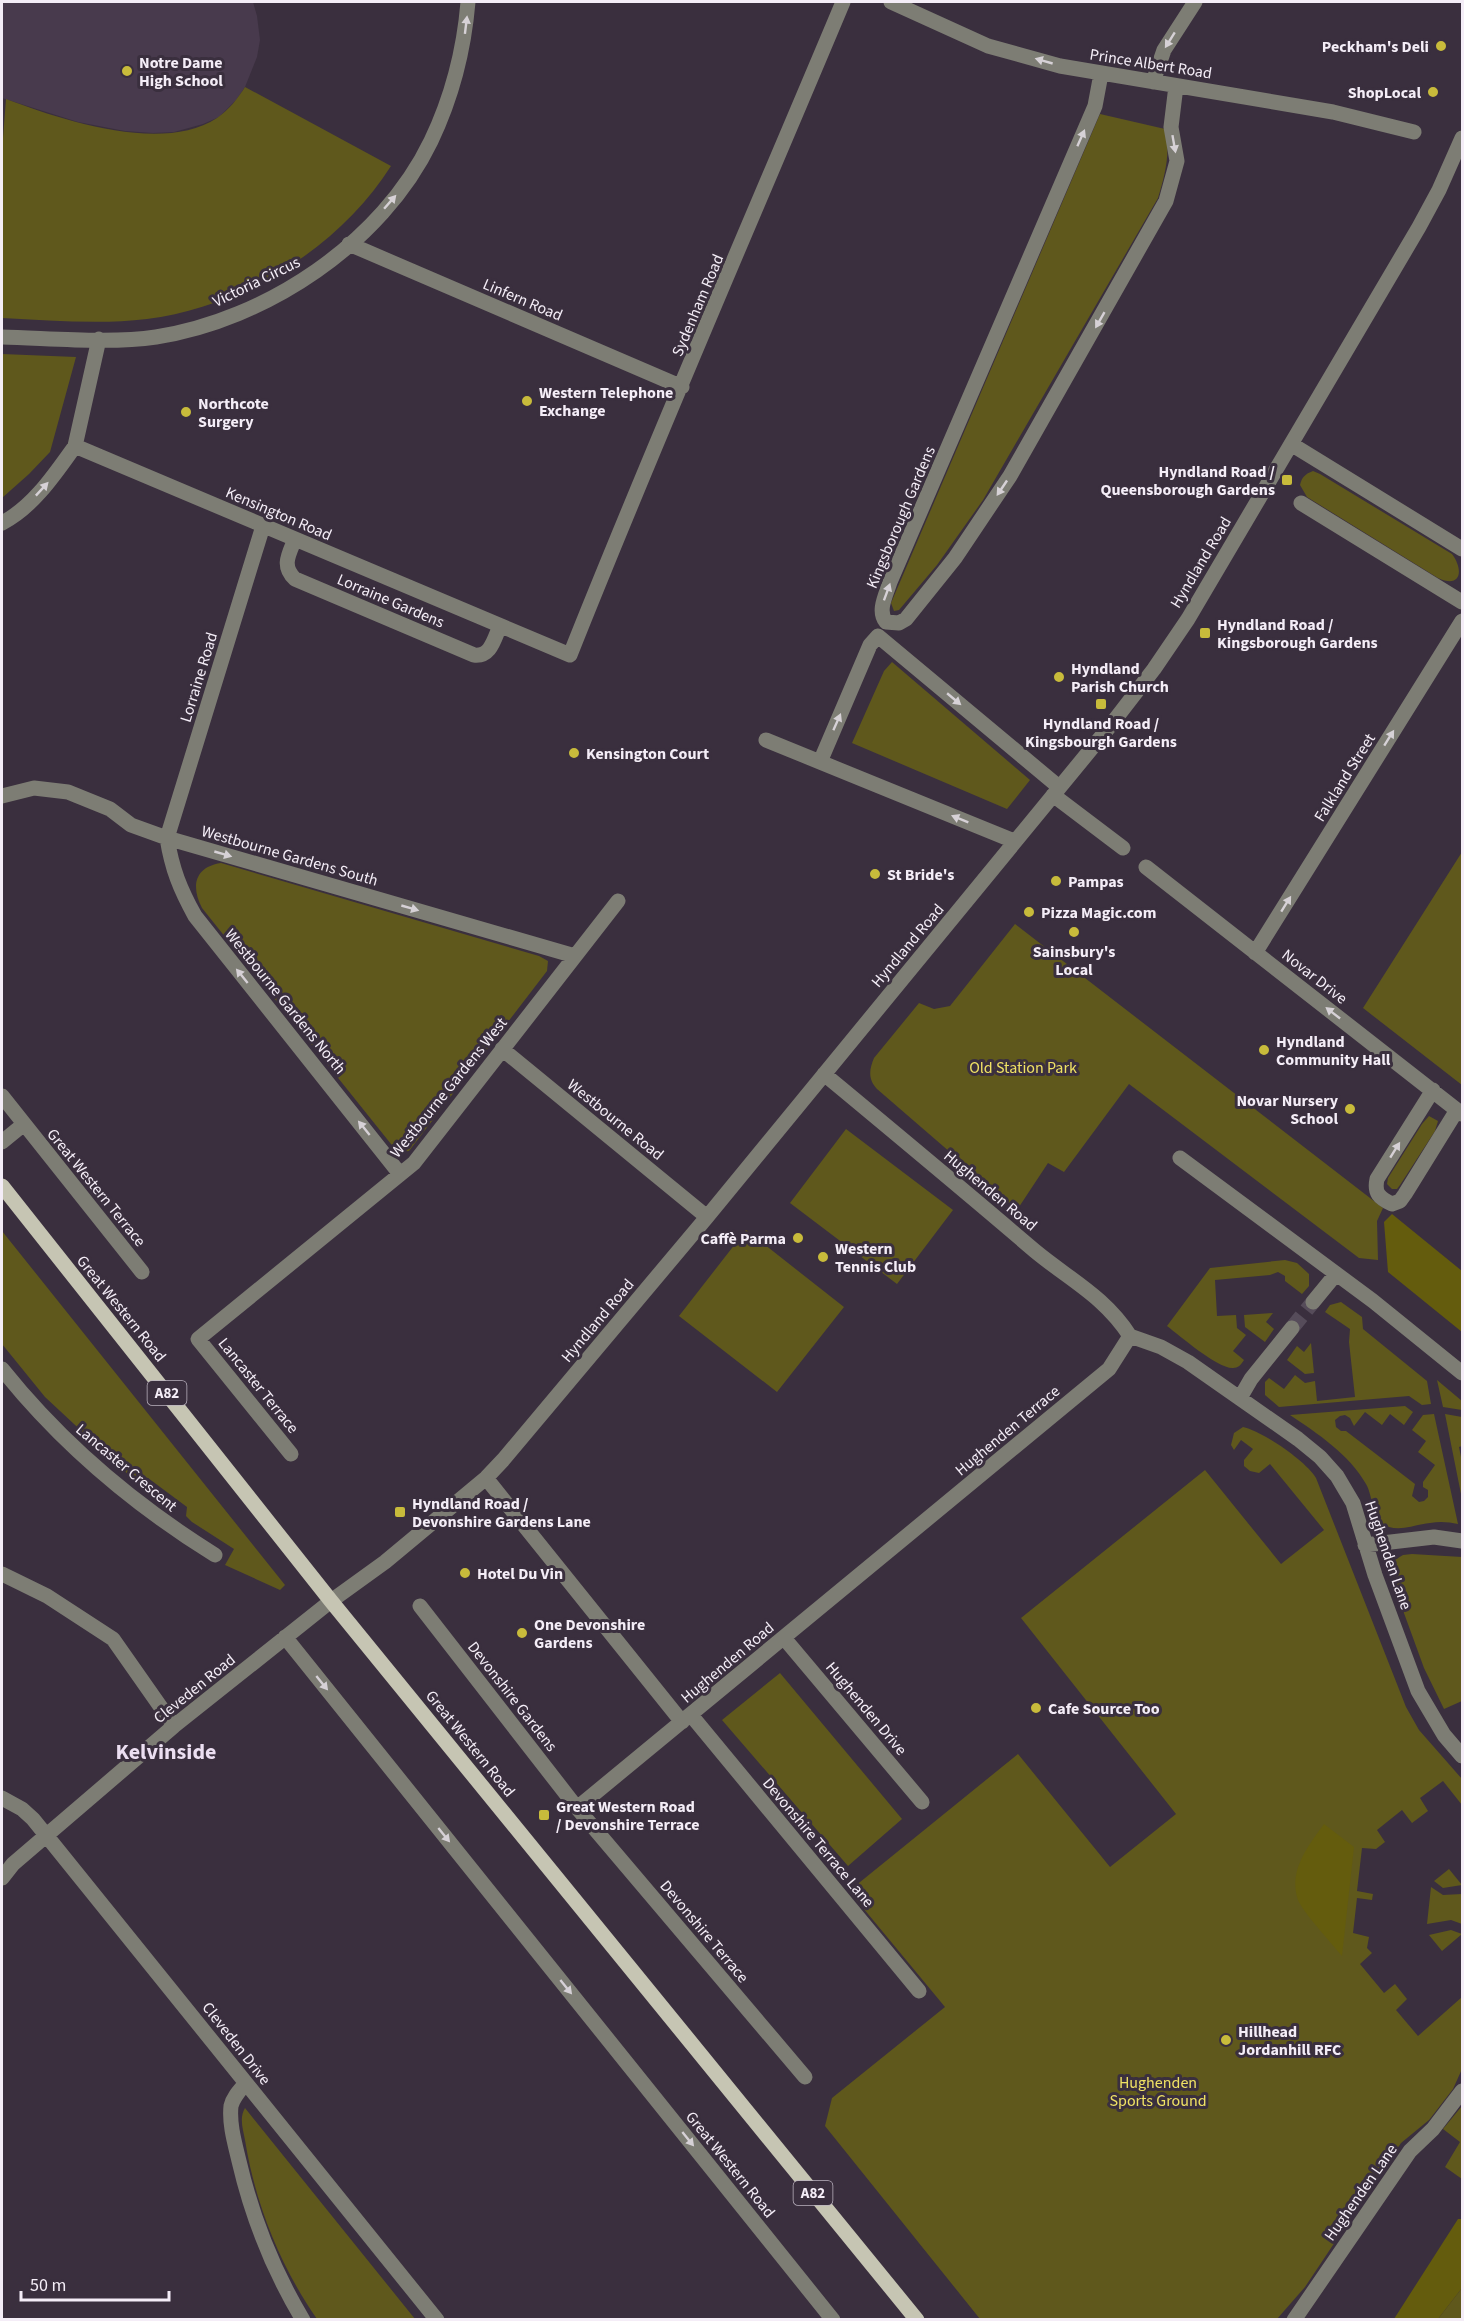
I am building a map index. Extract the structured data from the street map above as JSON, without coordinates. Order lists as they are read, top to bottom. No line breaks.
{"streets":{"main road":["Great Western Road","A82"],"street":["Prince Albert Road","Victoria Circus","Linfern Road","Sydenham Road","Kensington Road","Kingsborough Gardens","Hyndland Road","Lorraine Gardens","Lorraine Road","Falkland Street","Westbourne Gardens South","Novar Drive","Westbourne Gardens North","Westbourne Gardens West","Westbourne Road","Great Western Terrace","Hughenden Road","Lancaster Terrace","Hughenden Terrace","Lancaster Crescent","Hughenden Lane","Cleveden Road","Devonshire Gardens","Hughenden Drive","Devonshire Terrace Lane","Devonshire Terrace","Cleveden Drive"]},"crossings":[["Prince Albert Road","Kingsborough Gardens"],["Victoria Circus","Linfern Road"],["Linfern Road","Sydenham Road"],["Sydenham Road","Kensington Road"],["Kensington Road","Lorraine Gardens"],["Kensington Road","Lorraine Road"],["Hyndland Road","Westbourne Road"],["Hyndland Road","Hughenden Road"],["Hyndland Road","Great Western Road"],["Hyndland Road","Cleveden Road"],["Hyndland Road","Devonshire Terrace Lane"],["Lorraine Road","Westbourne Gardens South"],["Lorraine Road","Westbourne Gardens North"],["Falkland Street","Novar Drive"],["Westbourne Gardens South","Westbourne Gardens North"],["Westbourne Gardens South","Westbourne Gardens West"],["Westbourne Gardens North","Westbourne Gardens West"],["Westbourne Gardens West","Westbourne Road"],["Westbourne Gardens West","Lancaster Terrace"],["Hughenden Road","Hughenden Terrace"],["Hughenden Road","Hughenden Lane"],["Hughenden Road","Devonshire Gardens"],["Hughenden Road","Hughenden Drive"],["Hughenden Road","Devonshire Terrace Lane"],["Hughenden Road","Devonshire Terrace"],["Great Western Road","Cleveden Road"],["Hughenden Terrace","Hughenden Lane"],["Cleveden Road","Cleveden Drive"],["Devonshire Gardens","Devonshire Terrace"]],"one_way":["Prince Albert Road","Victoria Circus","Falkland Street","Westbourne Gardens South","Novar Drive","Westbourne Gardens North"],"districts":["Kelvinside"],"parks":["Old Station Park","Hughenden Sports Ground"],"places":{"other":["Peckham's Deli","Notre Dame High School","ShopLocal","Western Telephone Exchange","Northcote Surgery","Hyndland Parish Church","Kensington Court","St Bride's","Pampas","Pizza Magic.com","Sainsbury's Local","Hyndland Community Hall","Novar Nursery School","Caffè Parma","Western Tennis Club","Hotel Du Vin","One Devonshire Gardens","Cafe Source Too","Hillhead Jordanhill RFC"],"transit":["Hyndland Road / Queensborough Gardens","Hyndland Road / Kingsborough Gardens","Hyndland Road / Kingsbourgh Gardens","Hyndland Road / Devonshire Gardens Lane","Great Western Road / Devonshire Terrace"]},"scale_bar":"50 m"}
